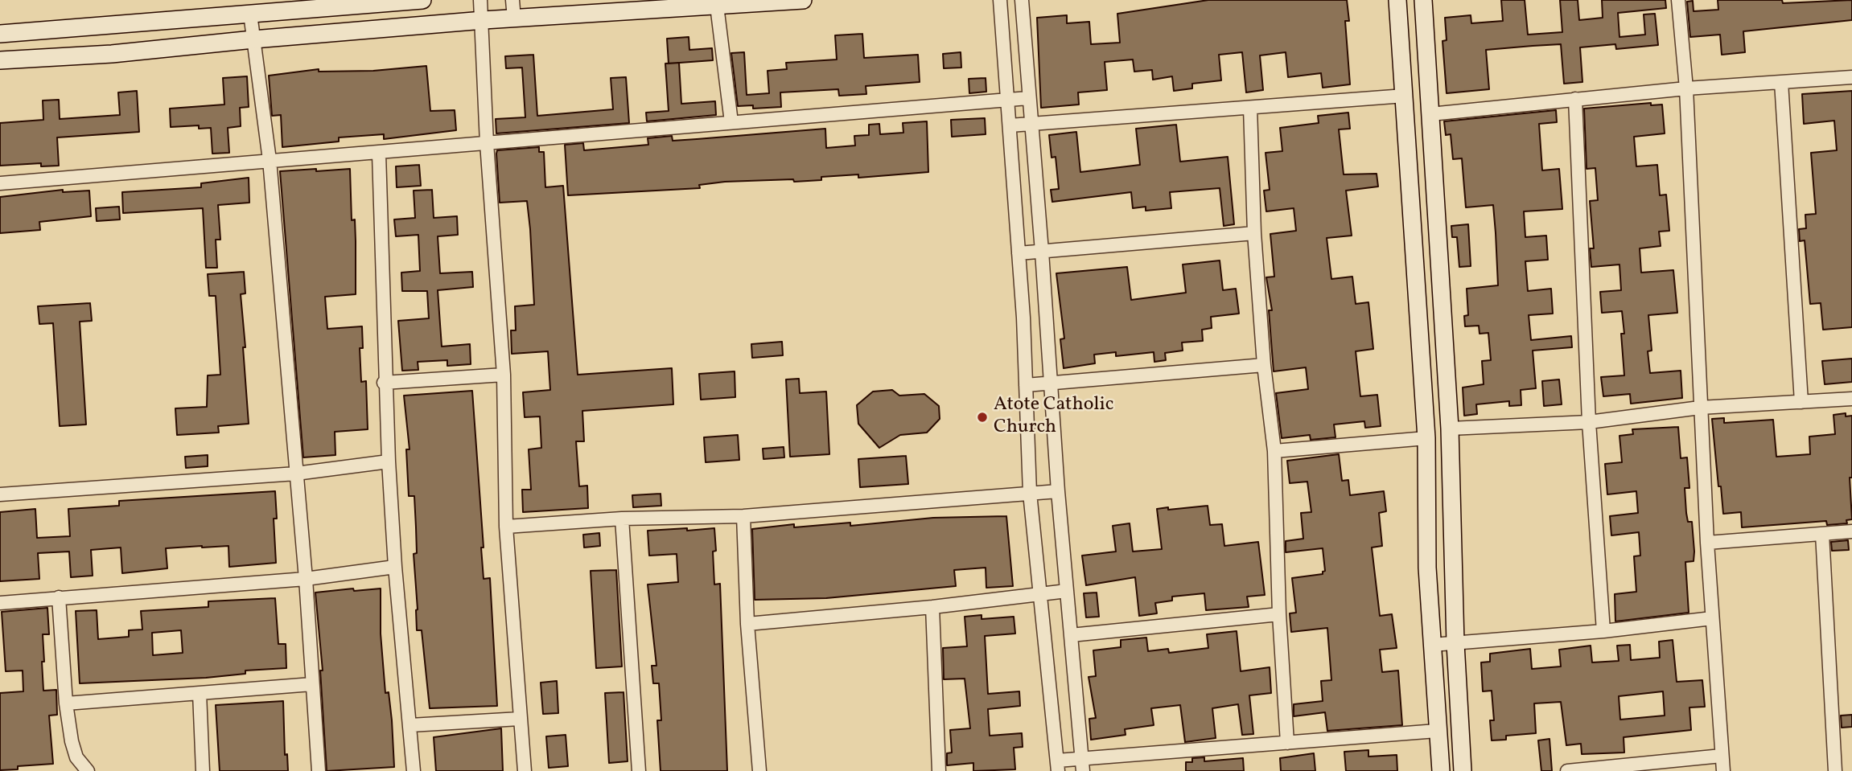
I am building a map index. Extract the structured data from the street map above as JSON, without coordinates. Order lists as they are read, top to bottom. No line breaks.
{"places":["Atote Catholic Church"]}
